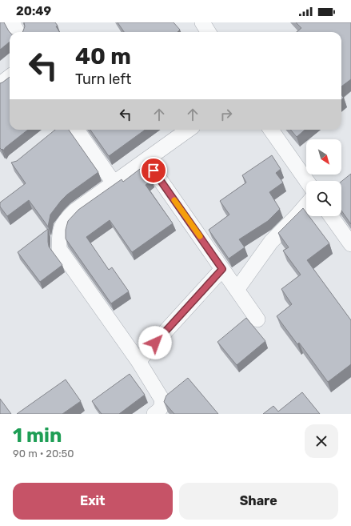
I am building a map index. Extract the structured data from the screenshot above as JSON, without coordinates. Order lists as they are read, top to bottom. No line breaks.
{"north":"bottom right","page":{"status":"20:49","turn":["40 m","Turn left"],"heading":["1 min","90 m · 20:50"],"buttons":["Exit","Share"]}}
